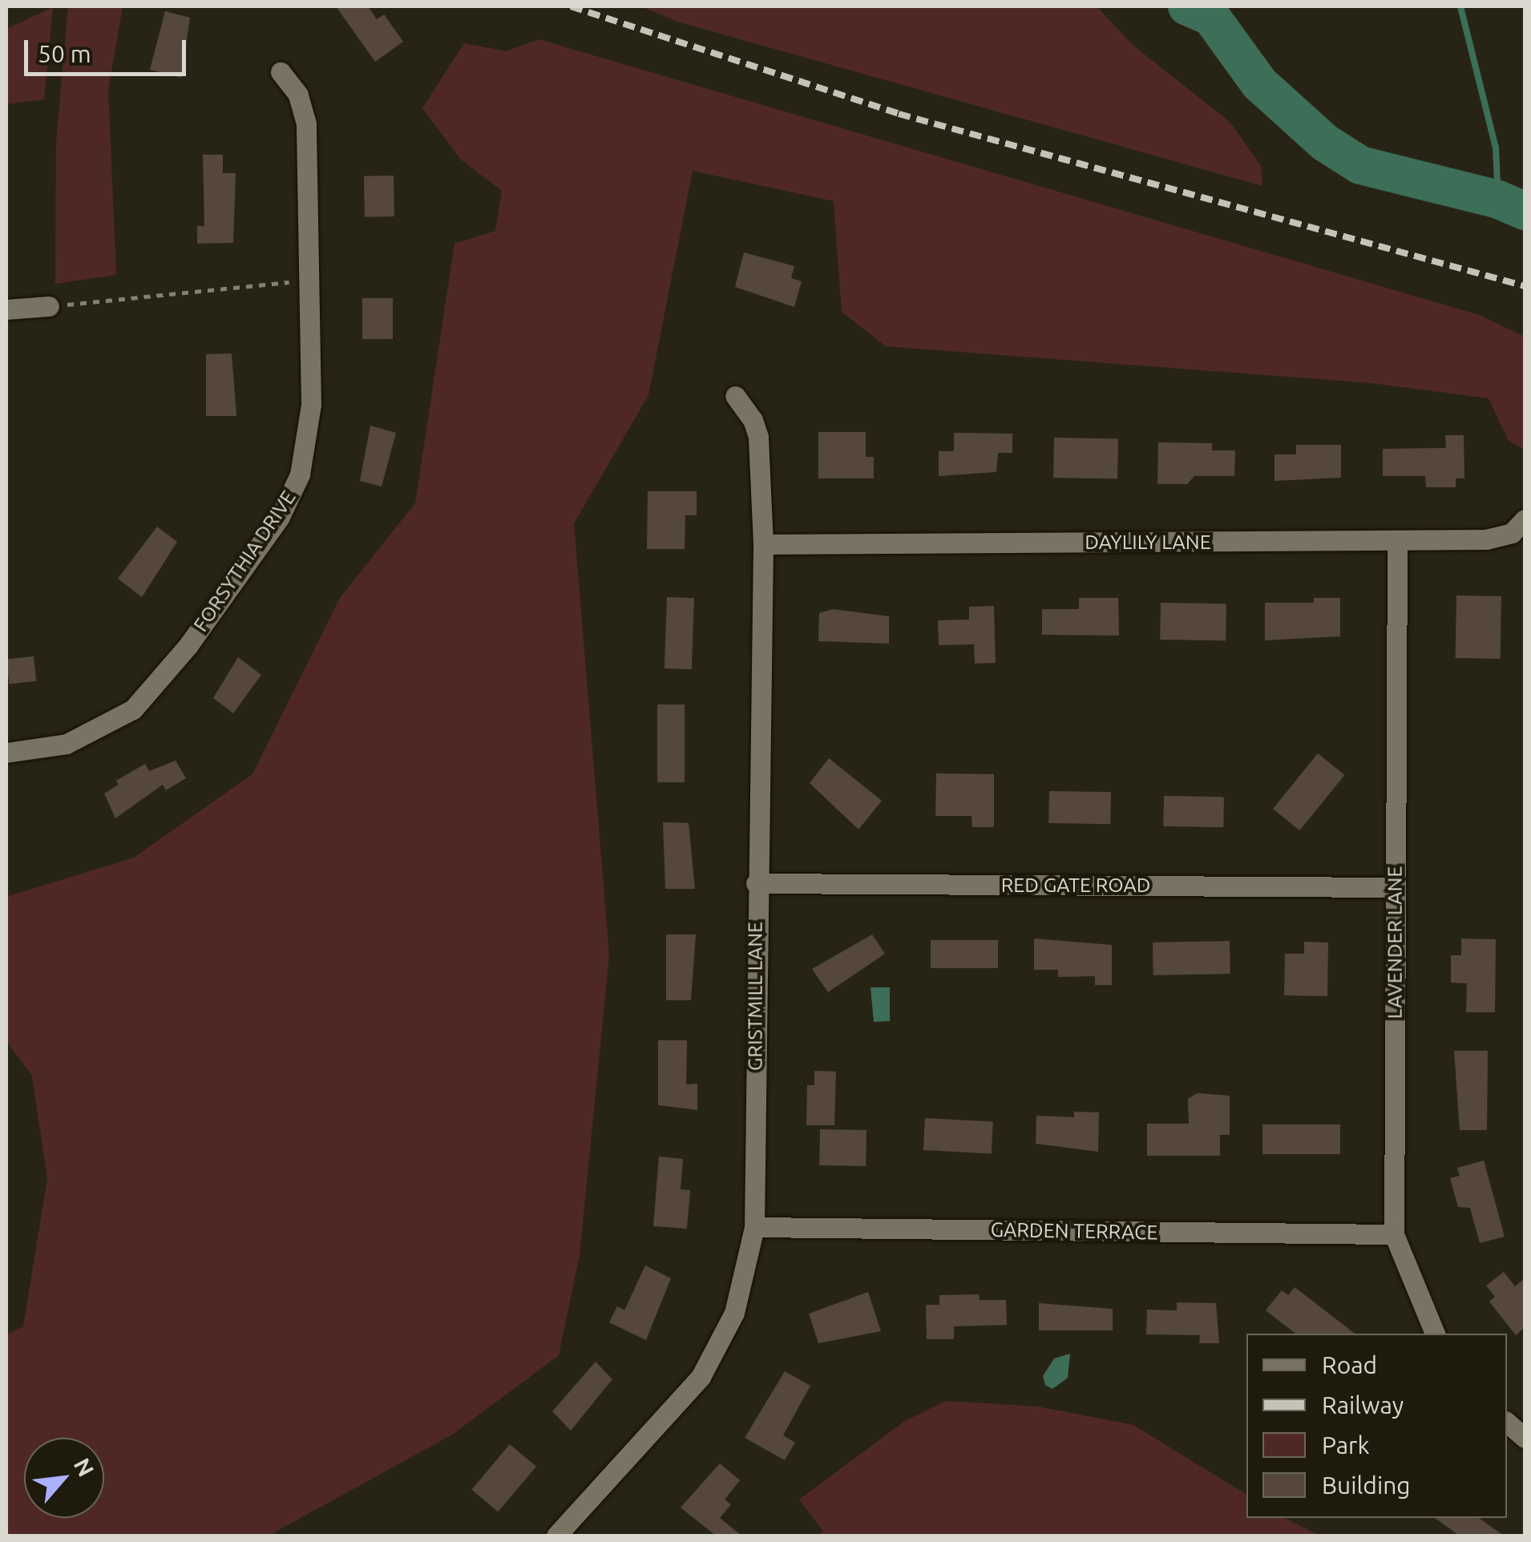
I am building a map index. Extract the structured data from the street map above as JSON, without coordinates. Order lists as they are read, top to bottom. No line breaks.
{"streets":{"street":["DAYLILY LANE","FORSYTHIA DRIVE","RED GATE ROAD","LAVENDER LANE","GRISTMILL LANE","GARDEN TERRACE"]},"crossings":[["DAYLILY LANE","LAVENDER LANE"],["DAYLILY LANE","GRISTMILL LANE"],["RED GATE ROAD","LAVENDER LANE"],["RED GATE ROAD","GRISTMILL LANE"],["LAVENDER LANE","GARDEN TERRACE"],["GRISTMILL LANE","GARDEN TERRACE"]],"legend":["Road","Railway","Park","Building"],"scale_bar":"50 m","north":"top right"}
